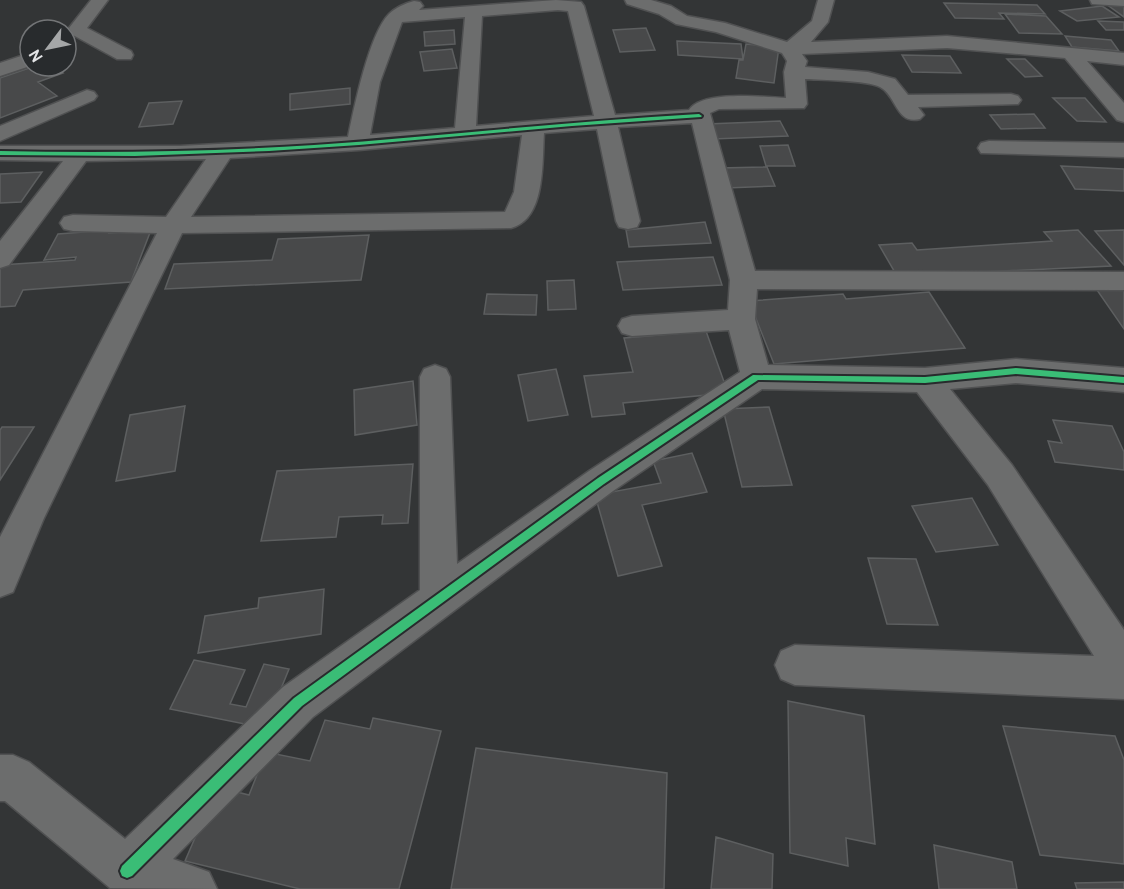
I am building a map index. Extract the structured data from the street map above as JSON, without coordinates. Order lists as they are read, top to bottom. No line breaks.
{"north":"bottom left"}
